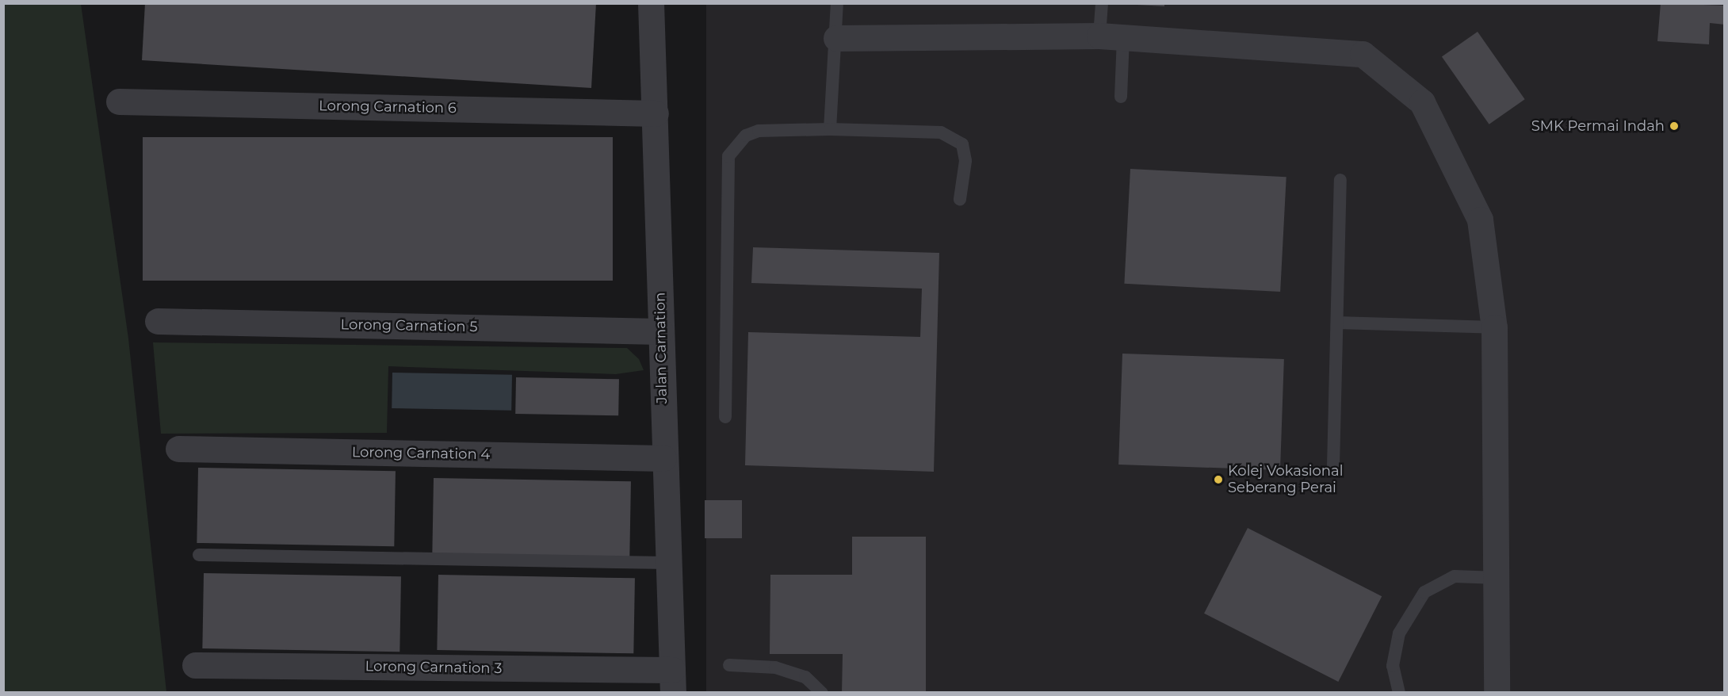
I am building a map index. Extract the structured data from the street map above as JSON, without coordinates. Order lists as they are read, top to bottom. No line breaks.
{"streets":{"street":["Lorong Carnation 6","Lorong Carnation 5","Jalan Carnation","Lorong Carnation 4","Lorong Carnation 3"]},"crossings":[["Lorong Carnation 6","Jalan Carnation"],["Lorong Carnation 5","Jalan Carnation"],["Jalan Carnation","Lorong Carnation 4"],["Jalan Carnation","Lorong Carnation 3"]],"places":["SMK Permai Indah","Kolej Vokasional Seberang Perai"]}
